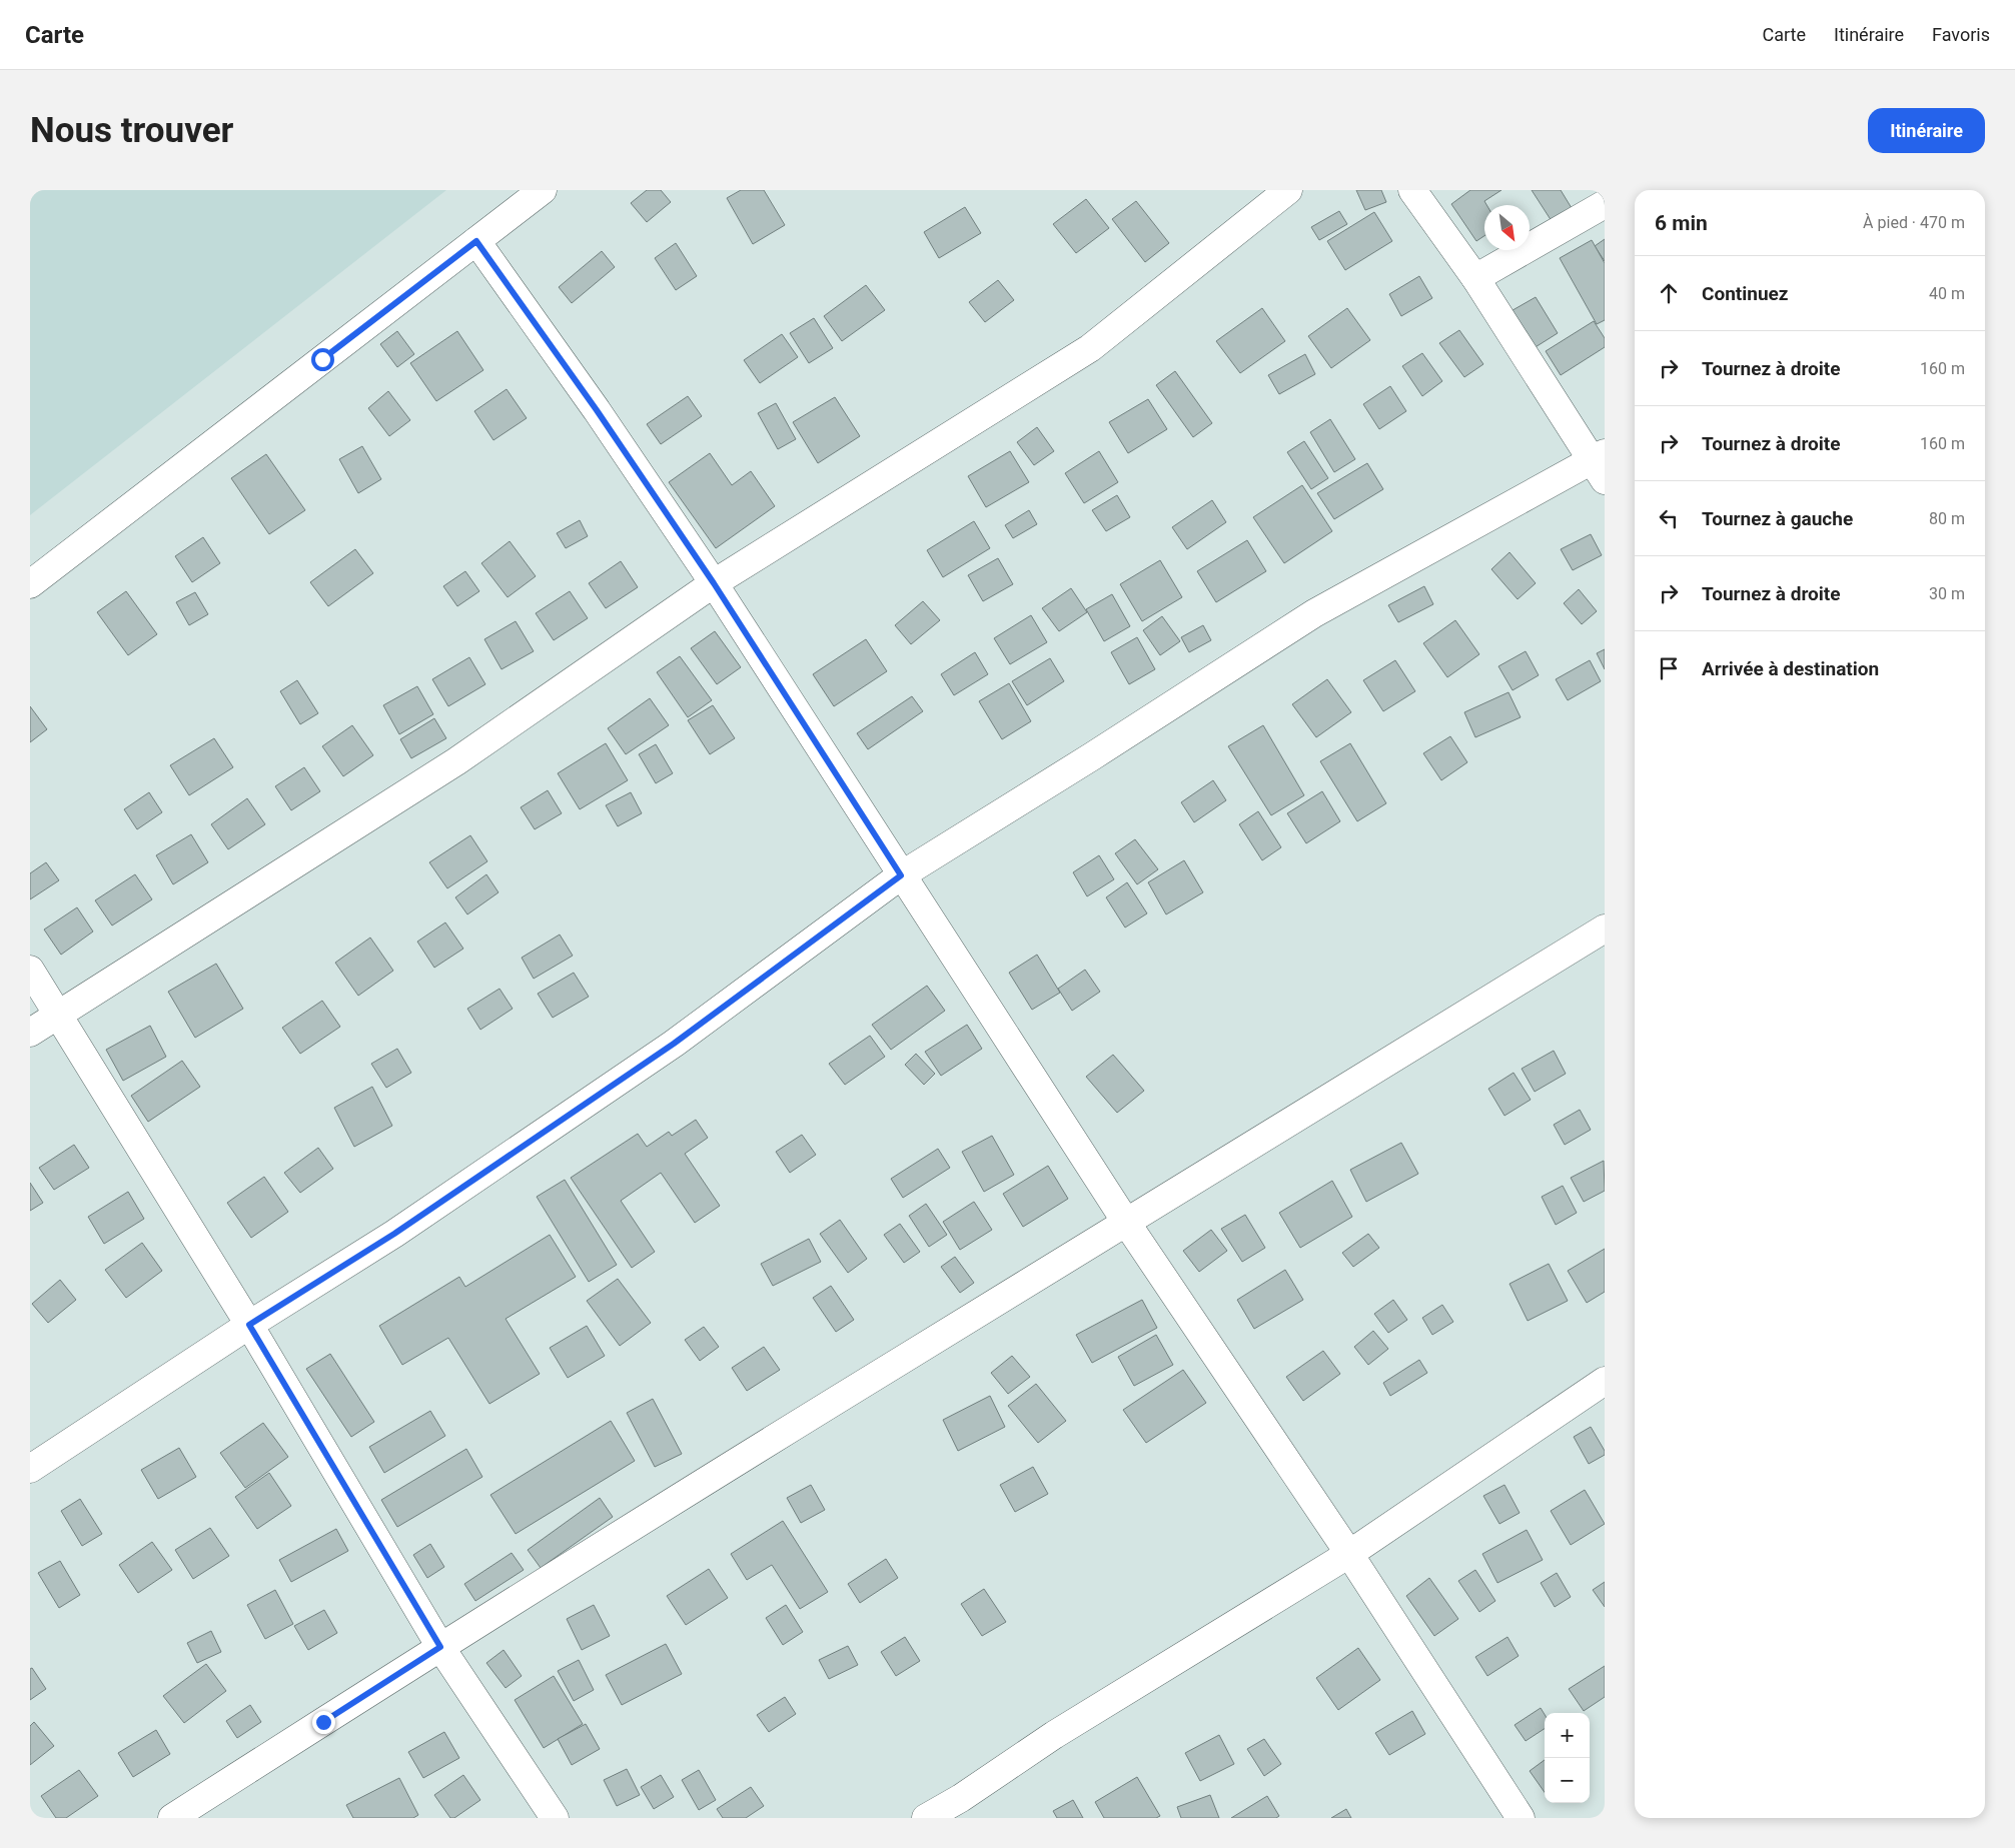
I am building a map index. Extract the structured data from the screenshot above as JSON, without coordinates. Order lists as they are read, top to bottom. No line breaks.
{"north":"bottom right","page":{"header":"Carte","nav":["Carte","Itinéraire","Favoris"],"buttons":"Itinéraire","title":"Nous trouver","heading":["6 min","À pied · 470 m"],"list":[["Continuez","40 m"],["Tournez à droite","160 m"],["Tournez à droite","160 m"],["Tournez à gauche","80 m"],["Tournez à droite","30 m"],"Arrivée à destination"],"map_buttons":["+","−"]}}
